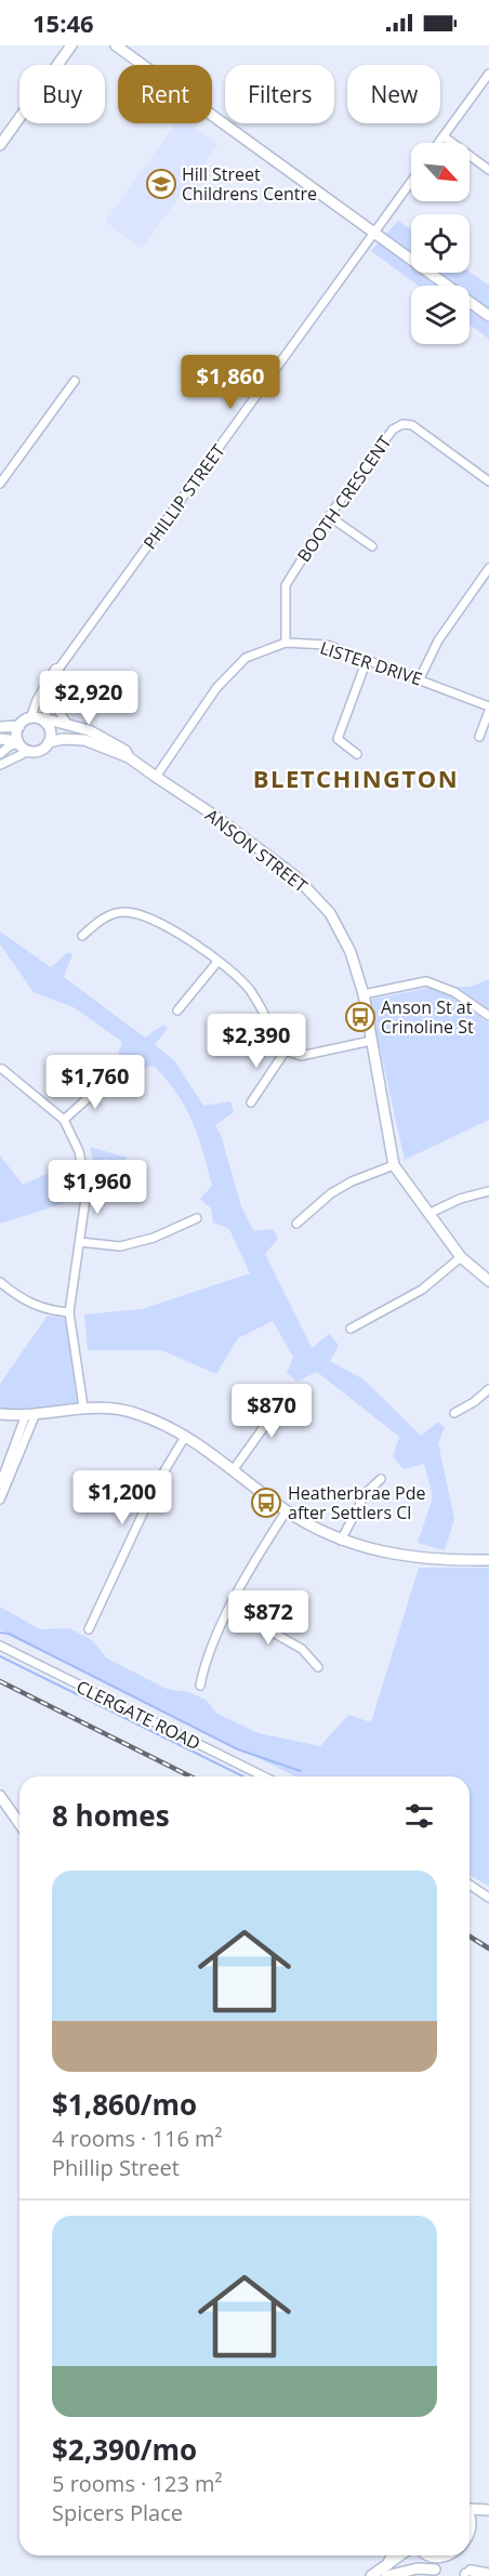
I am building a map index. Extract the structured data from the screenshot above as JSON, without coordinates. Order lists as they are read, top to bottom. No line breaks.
{"streets":{"street":["PHILLIP STREET","BOOTH CRESCENT","LISTER DRIVE","ANSON STREET","CLERGATE ROAD"]},"crossings":[["PHILLIP STREET","ANSON STREET"],["BOOTH CRESCENT","LISTER DRIVE"],["LISTER DRIVE","ANSON STREET"]],"districts":["BLETCHINGTON"],"places":{"school or university":["Hill Street Childrens Centre"],"bus stop":["Anson St at Crinoline St","Heatherbrae Pde after Settlers Cl"]},"north":"bottom right","page":{"status":"15:46","chip":["Buy","Rent","Filters","New"],"price":["$1,860","$2,920","$2,390","$1,760","$1,960","$870","$1,200","$872"],"heading":"8 homes","list":[{"name":"$1,860/mo","note":"4 rooms · 116 m² · Phillip Street"},{"name":"$2,390/mo","note":"5 rooms · 123 m² · Spicers Place"}]}}
